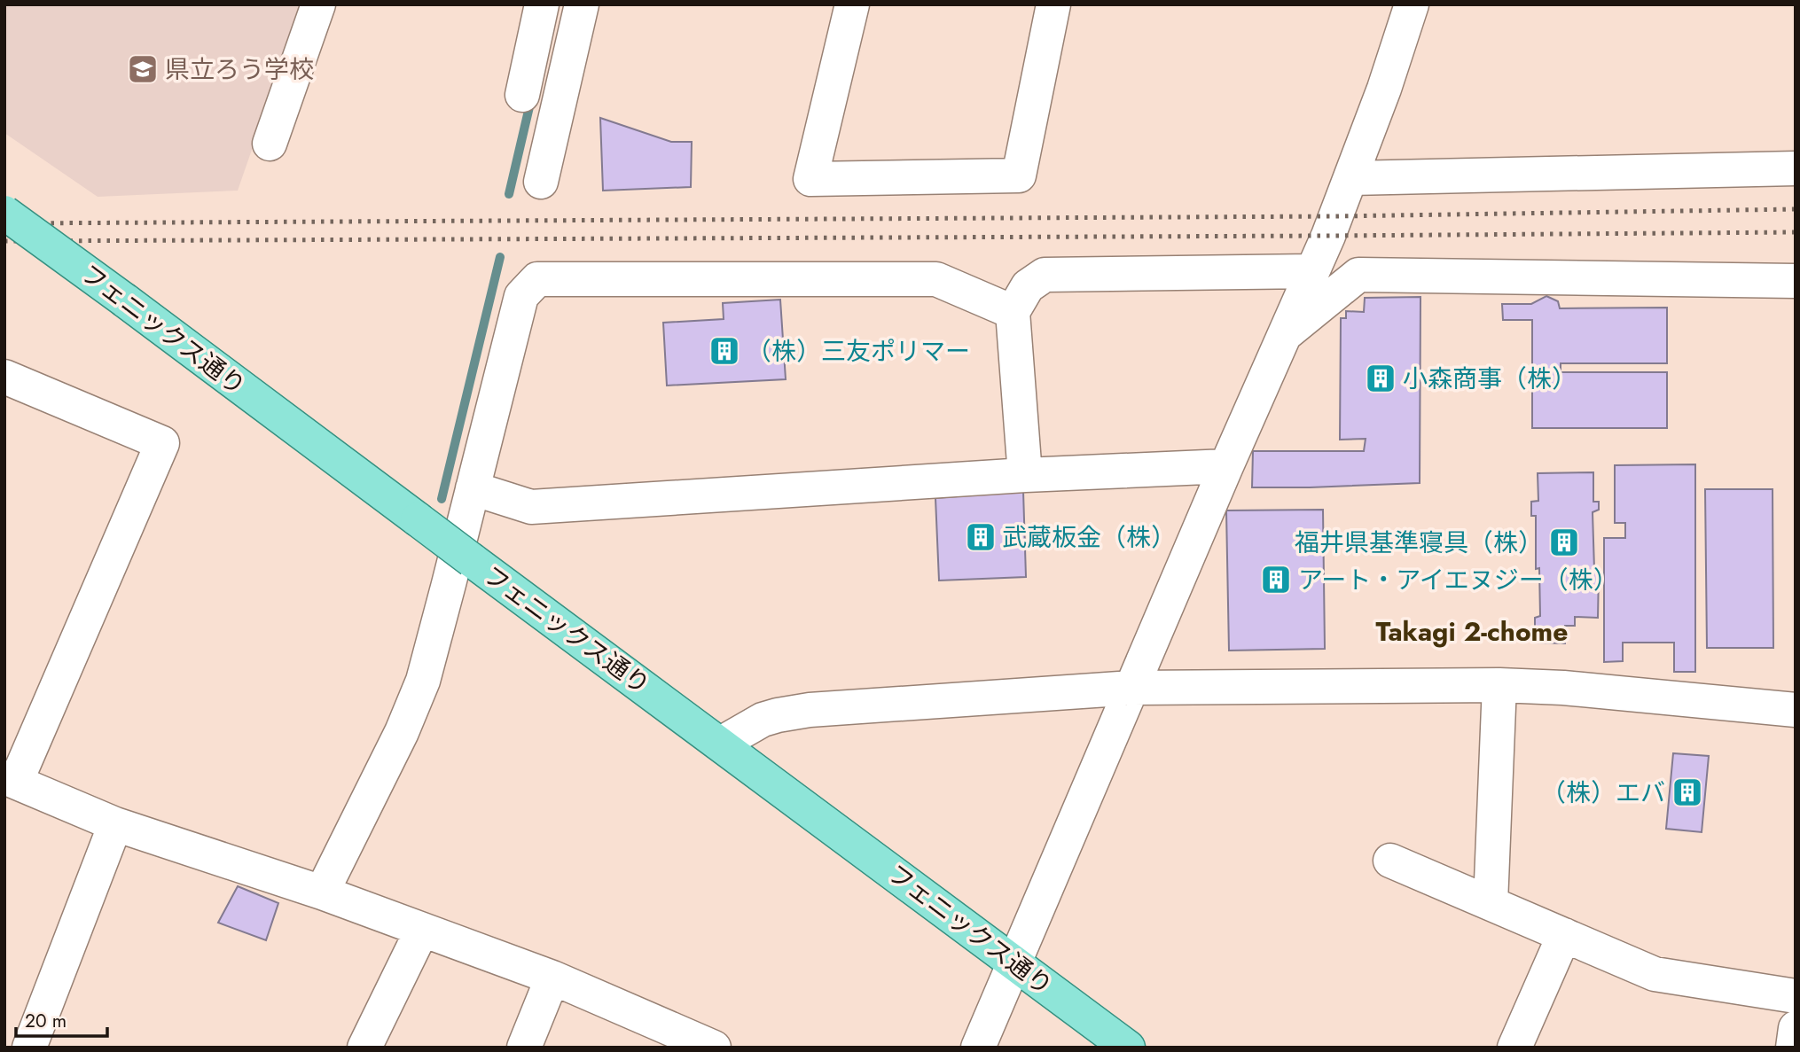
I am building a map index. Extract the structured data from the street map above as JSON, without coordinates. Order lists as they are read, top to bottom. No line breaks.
{"streets":{"main road":["フェニックス通り"]},"districts":["Takagi 2-chome"],"places":{"school or university":["県立ろう学校"],"building":["（株）三友ポリマー","小森商事（株）","武蔵板金（株）","福井県基準寝具（株）","アート・アイエヌジー（株）","（株）エバ"]},"scale_bar":"20 m"}
